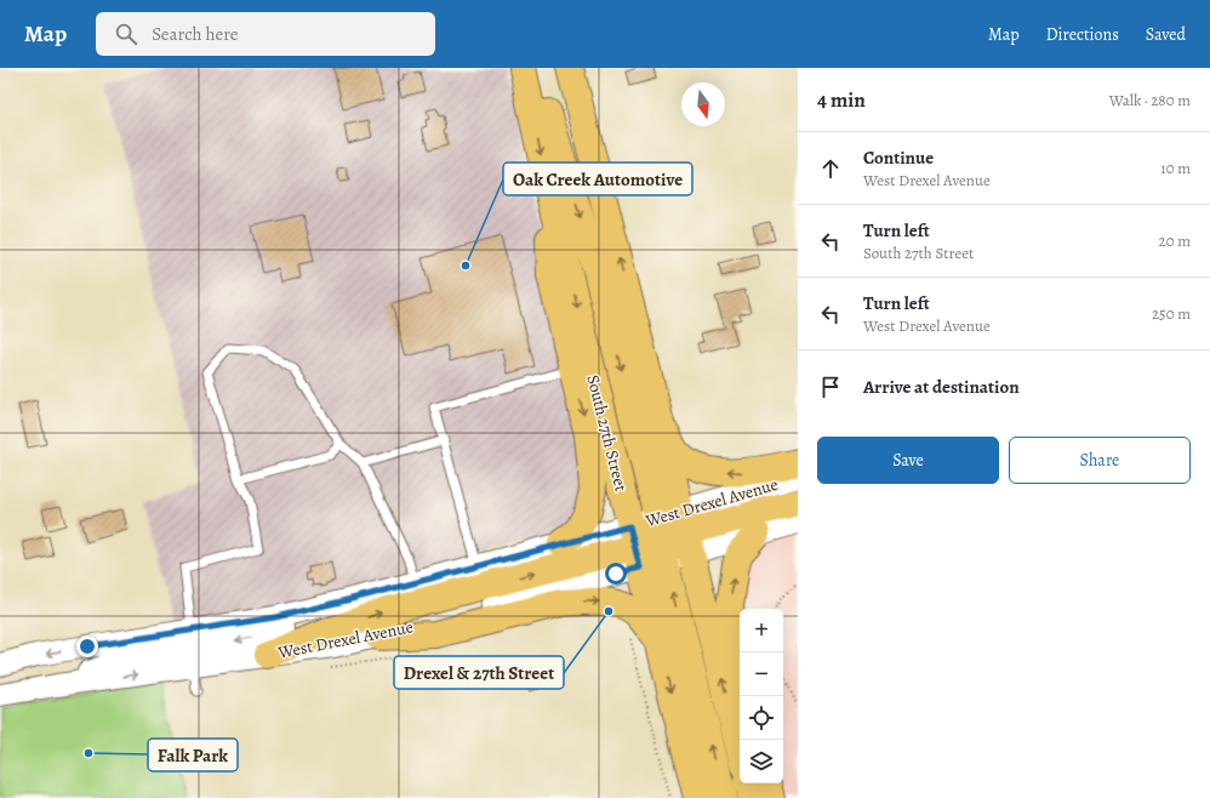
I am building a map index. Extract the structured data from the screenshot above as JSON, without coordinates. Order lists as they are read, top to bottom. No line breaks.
{"streets":{"main road":["South 27th Street"],"street":["West Drexel Avenue"]},"crossings":[["South 27th Street","West Drexel Avenue"]],"places":["Oak Creek Automotive","Drexel & 27th Street","Falk Park"],"north":"bottom","page":{"header":"Map","search":"Search here","nav":["Map","Directions","Saved"],"heading":["4 min","Walk · 280 m"],"list":[["Continue","West Drexel Avenue","10 m"],["Turn left","South 27th Street","20 m"],["Turn left","West Drexel Avenue","250 m"],"Arrive at destination"],"buttons":["Save","Share"],"map_buttons":["+","−"]}}
